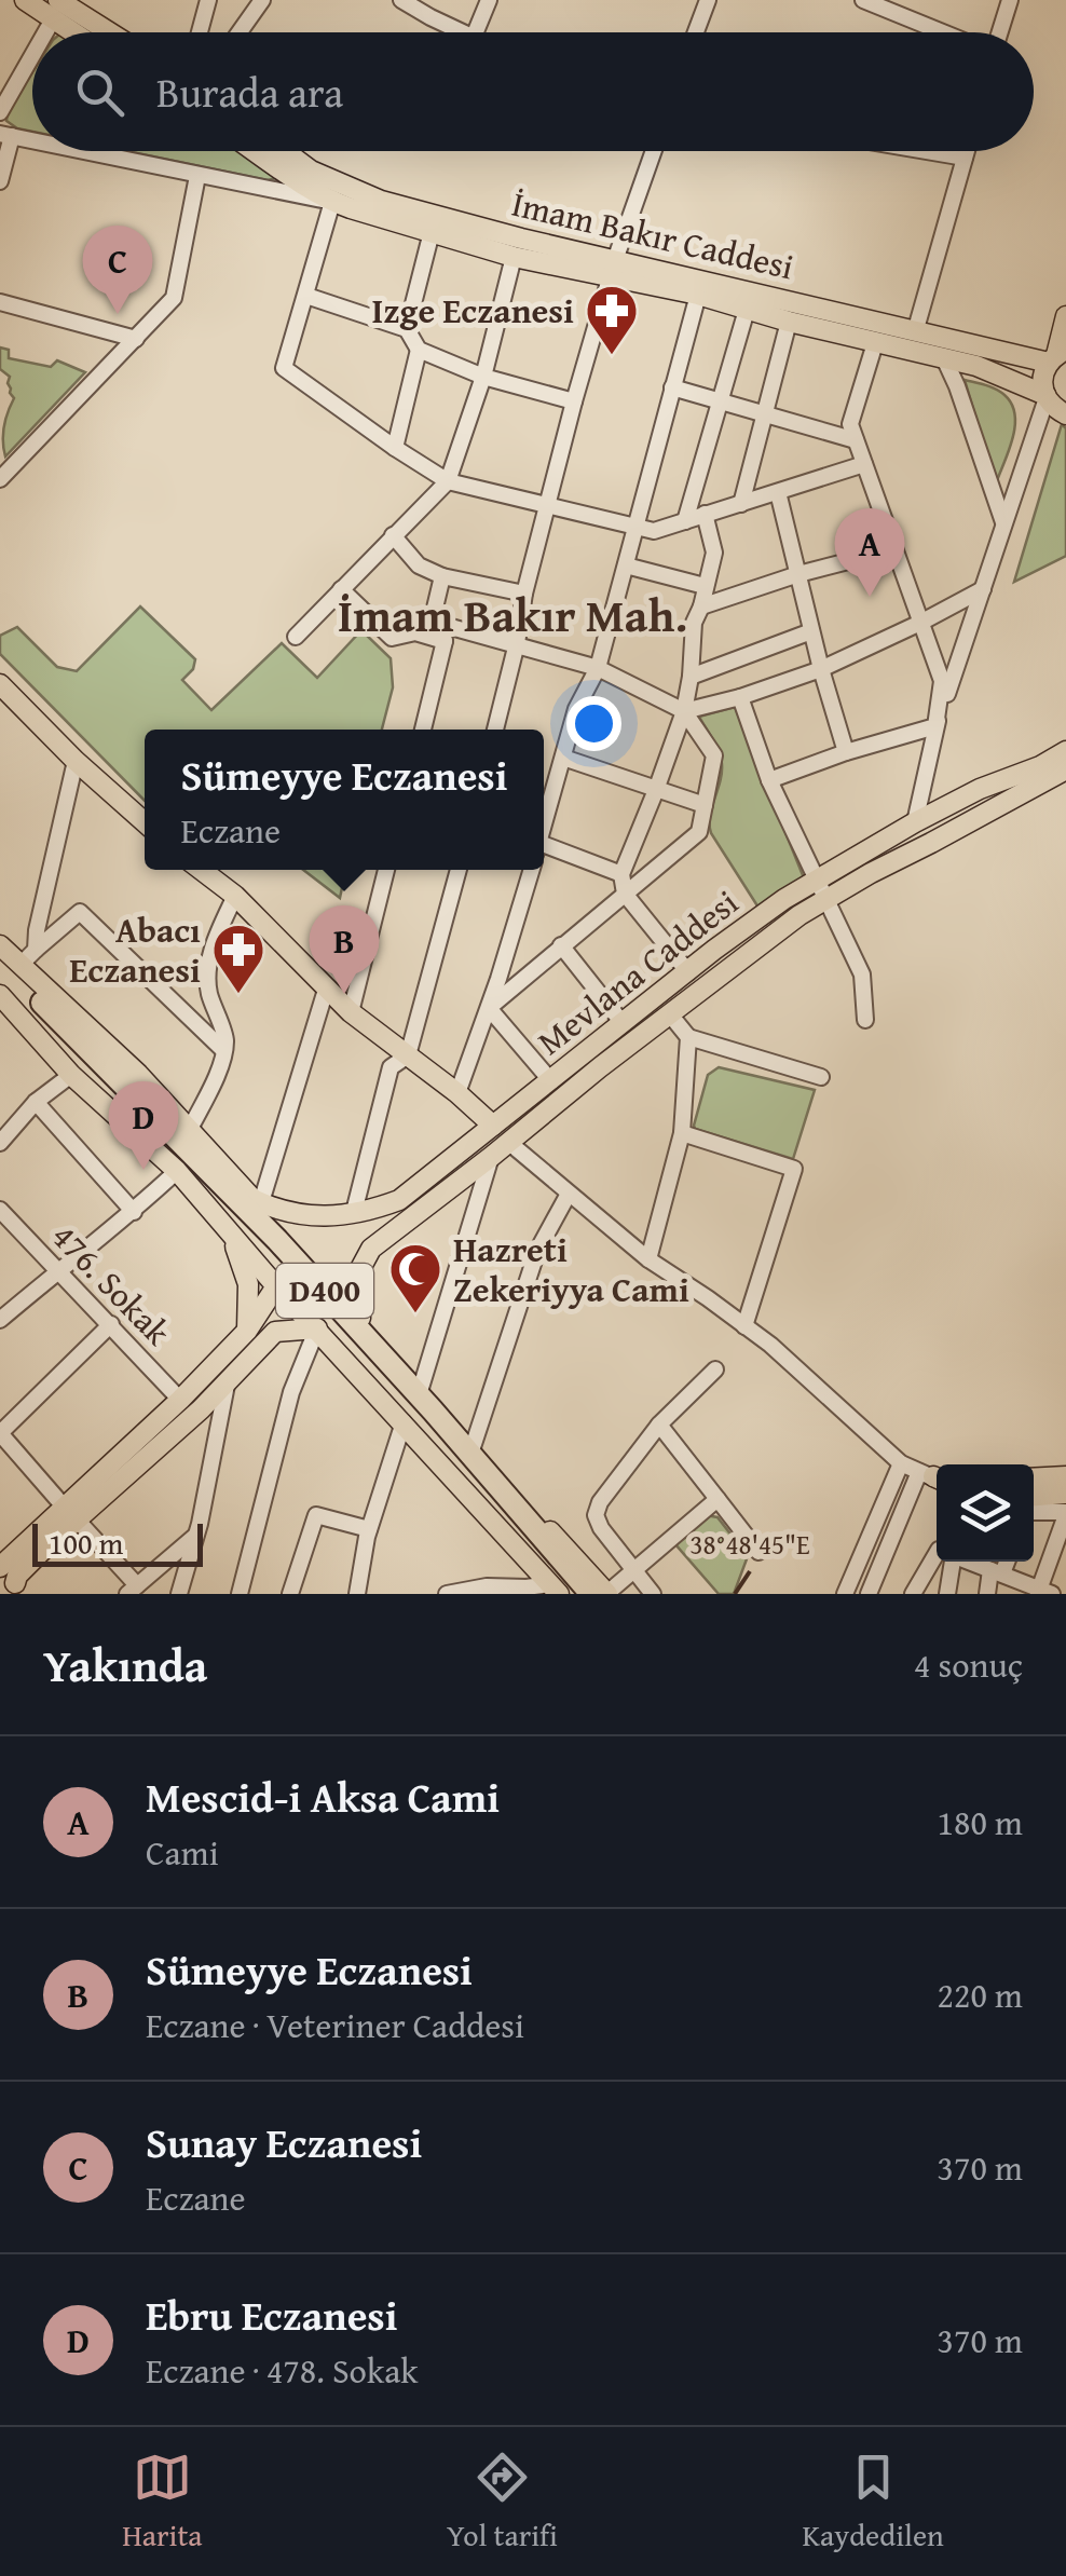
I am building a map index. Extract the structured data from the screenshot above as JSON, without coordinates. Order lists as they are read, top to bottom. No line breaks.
{"streets":{"highway":["D400"],"main road":["İmam Bakır Caddesi","Mevlana Caddesi"],"street":["476. Sokak"]},"districts":["İmam Bakır Mah."],"places":{"pharmacy":["Izge Eczanesi","Abacı Eczanesi"],"mosque":["Hazreti Zekeriyya Cami"]},"scale_bar":"100 m","page":{"search":"Burada ara","pins":["C","A","B","D"],"popup":["Sümeyye Eczanesi","Eczane"],"scale":"100 m","heading":["Yakında","4 sonuç"],"list":[{"mark":"A","name":"Mescid-i Aksa Cami","note":"Cami","value":"180 m"},{"mark":"B","name":"Sümeyye Eczanesi","note":"Eczane · Veteriner Caddesi","value":"220 m"},{"mark":"C","name":"Sunay Eczanesi","note":"Eczane","value":"370 m"},{"mark":"D","name":"Ebru Eczanesi","note":"Eczane · 478. Sokak","value":"370 m"}],"nav":["Harita","Yol tarifi","Kaydedilen"]},"coordinates":["38°48'45\"E"]}
